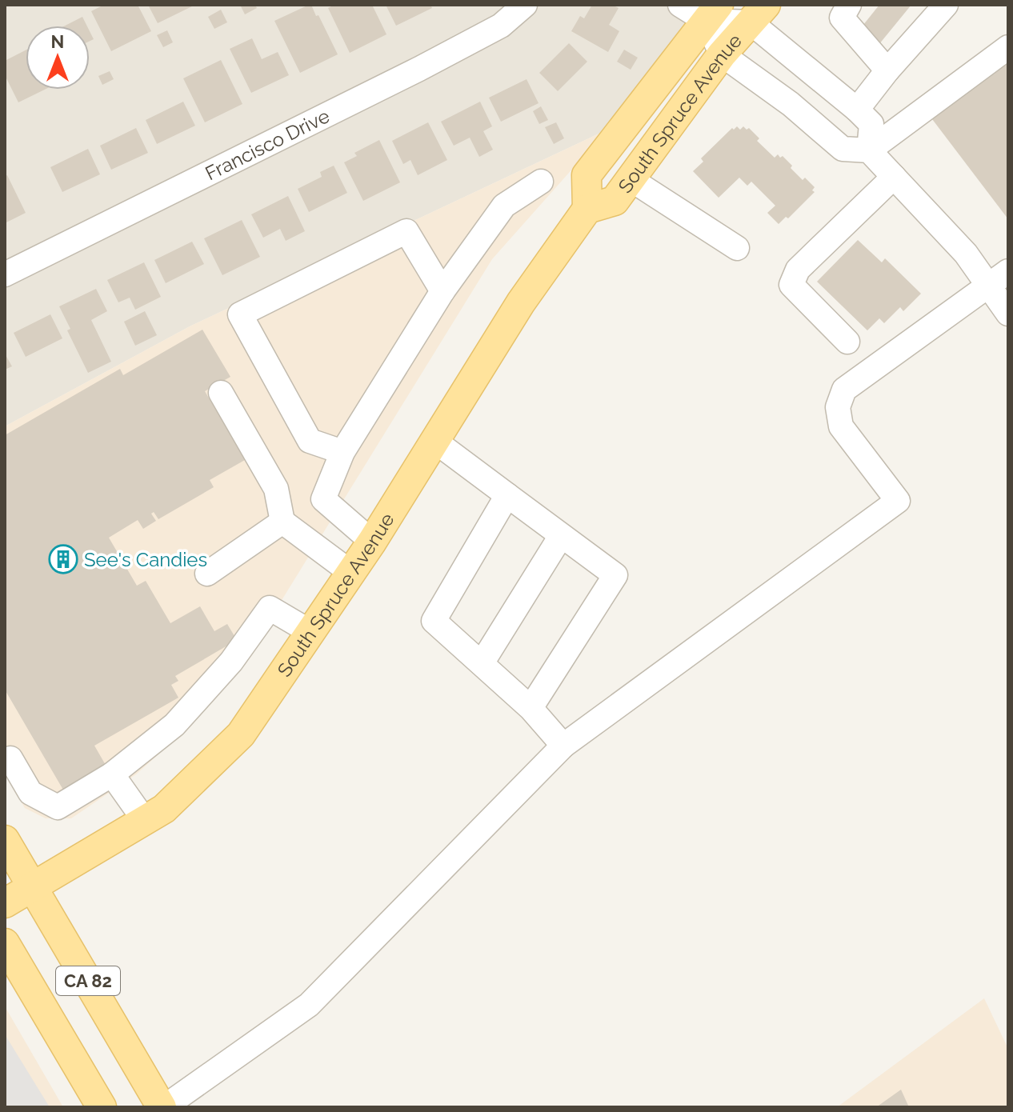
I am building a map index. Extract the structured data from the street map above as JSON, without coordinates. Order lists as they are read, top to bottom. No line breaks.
{"streets":{"main road":["South Spruce Avenue","CA 82"],"street":["Francisco Drive"]},"crossings":[["South Spruce Avenue","CA 82"]],"places":{"building":["See's Candies"]},"north":"top"}
